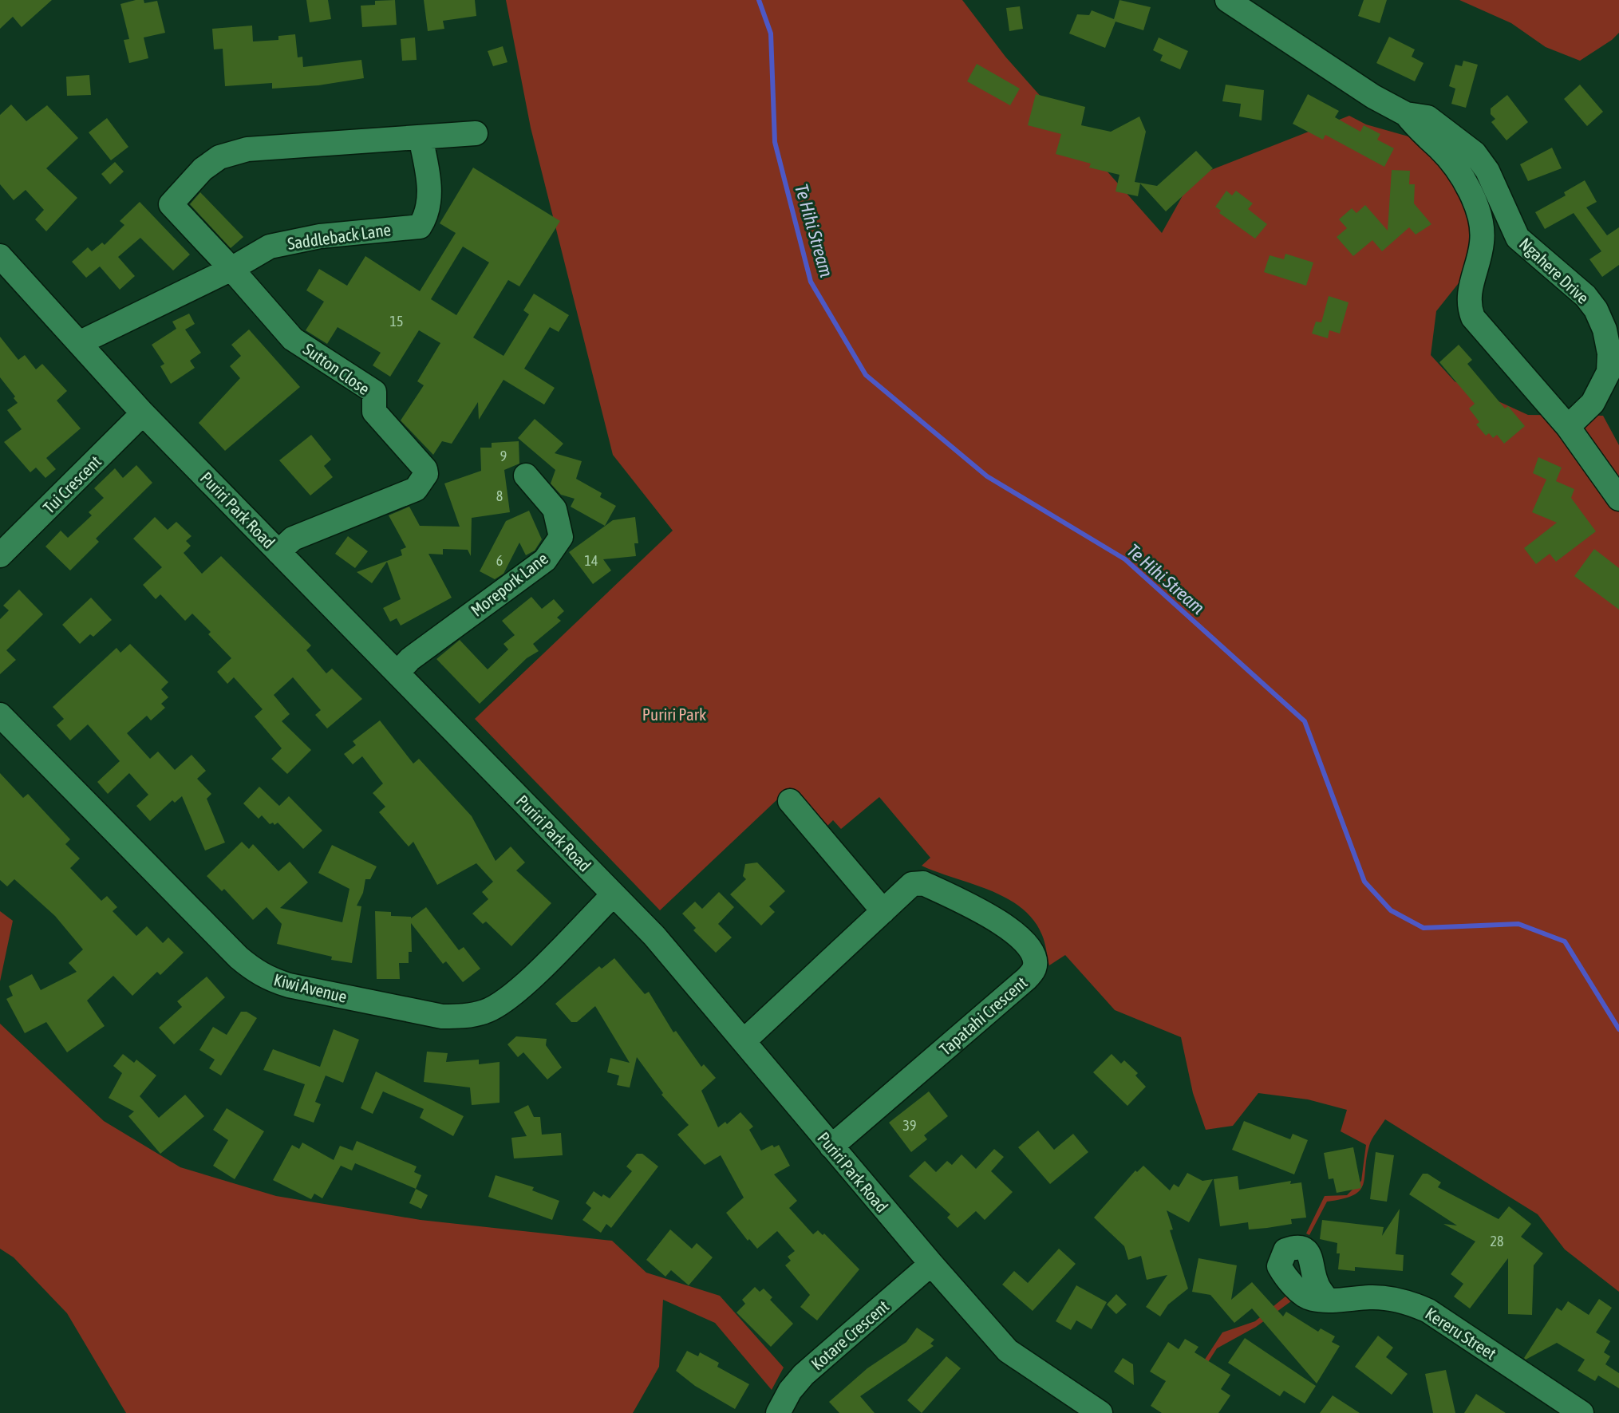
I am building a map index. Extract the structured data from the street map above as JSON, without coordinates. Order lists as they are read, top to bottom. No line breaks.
{"streets":{"street":["Saddleback Lane","Ngahere Drive","Sutton Close","Tui Crescent","Puriri Park Road","Morepork Lane","Kiwi Avenue","Tapatahi Crescent","Kereru Street","Kotare Crescent"]},"crossings":[["Saddleback Lane","Sutton Close"],["Sutton Close","Puriri Park Road"],["Tui Crescent","Puriri Park Road"],["Puriri Park Road","Morepork Lane"],["Puriri Park Road","Kiwi Avenue"],["Puriri Park Road","Tapatahi Crescent"],["Puriri Park Road","Kotare Crescent"]],"water":["Te Hihi Stream"],"parks":["Puriri Park"],"house_numbers":["15","9","8","6","14","39","28"]}
